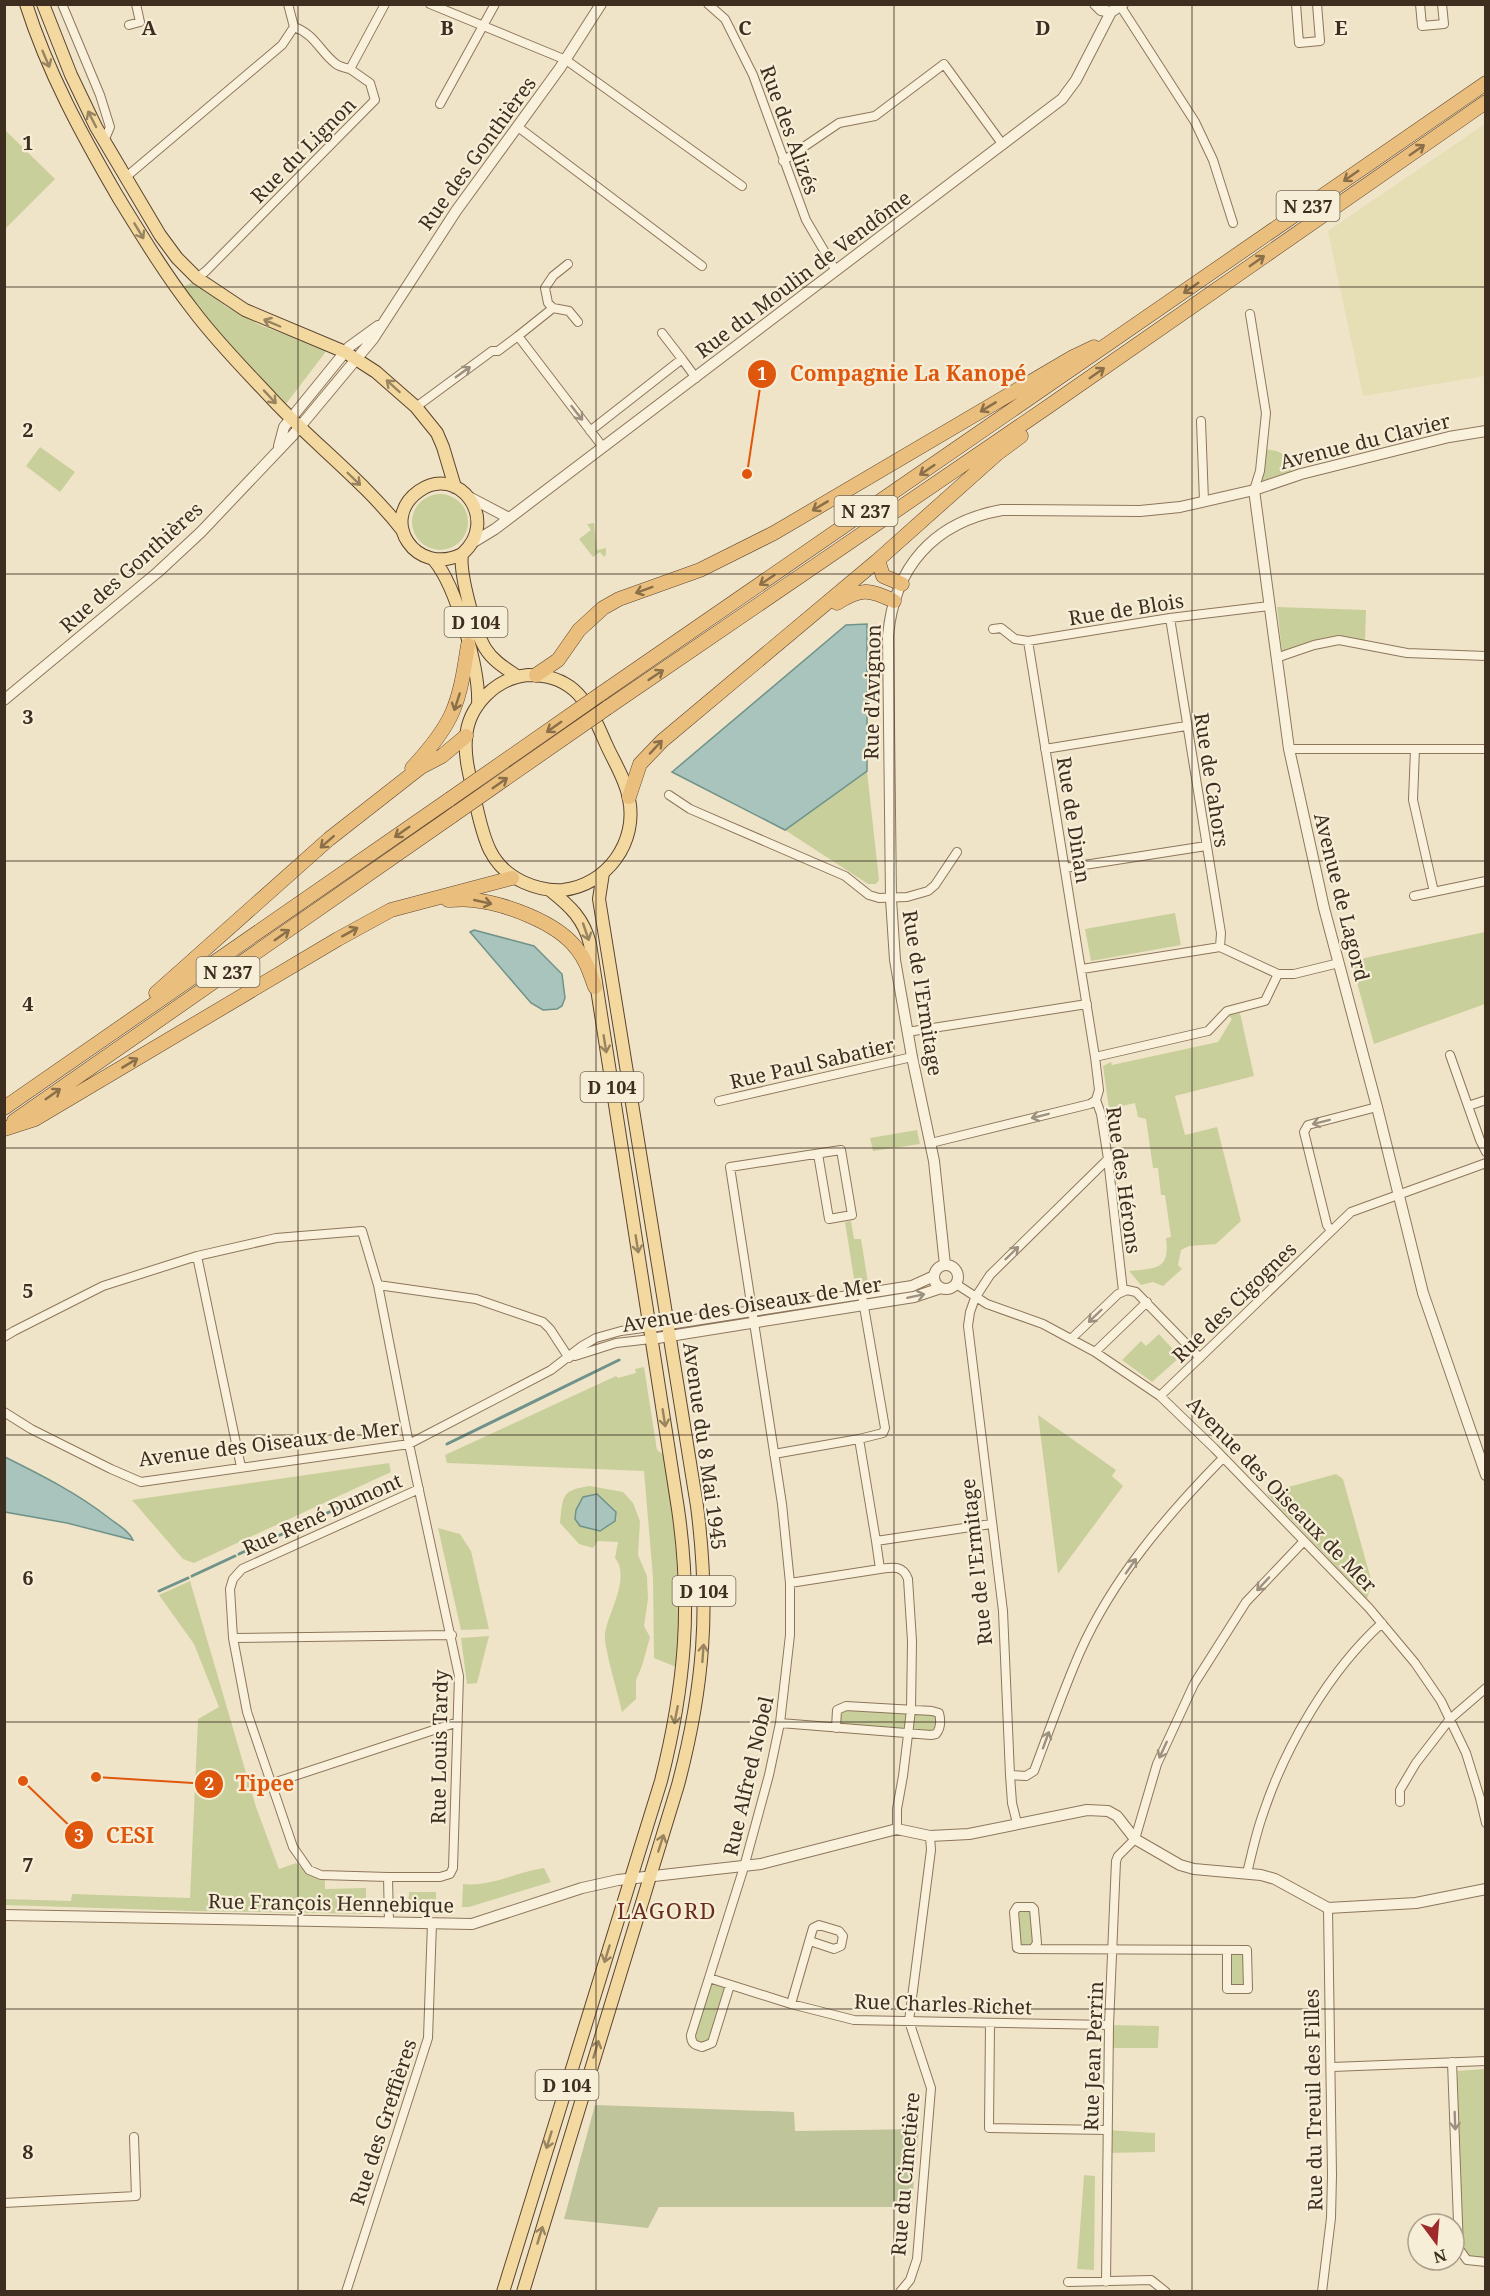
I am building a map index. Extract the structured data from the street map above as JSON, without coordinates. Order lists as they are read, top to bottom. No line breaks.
{"streets":{"highway":["N 237"],"main road":["D 104","Avenue du 8 Mai 1945"],"street":["Rue des Alizés","Rue du Lignon","Rue des Gonthières","Rue du Moulin de Vendôme","Avenue du Clavier","Rue de Blois","Rue d'Avignon","Rue de Cahors","Rue de Dinan","Avenue de Lagord","Rue de l'Ermitage","Rue Paul Sabatier","Rue des Hérons","Rue des Cigognes","Avenue des Oiseaux de Mer","Rue René Dumont","Rue Louis Tardy","Rue Alfred Nobel","Rue François Hennebique","Rue Charles Richet","Rue Jean Perrin","Rue du Treuil des Filles","Rue des Greffières","Rue du Cimetière"]},"crossings":[["Rue des Alizés","Rue du Moulin de Vendôme"],["Rue des Gonthières","Avenue du 8 Mai 1945"],["Rue du Moulin de Vendôme","D 104"],["Rue du Moulin de Vendôme","Avenue du 8 Mai 1945"],["Avenue du Clavier","Rue d'Avignon"],["Avenue du Clavier","Avenue de Lagord"],["Rue de Blois","Rue de Cahors"],["Rue de Blois","Rue de Dinan"],["Rue de Blois","Avenue de Lagord"],["D 104","Avenue du 8 Mai 1945"],["Rue d'Avignon","Avenue de Lagord"],["Rue d'Avignon","Rue de l'Ermitage"],["Rue de Dinan","Rue des Hérons"],["Avenue de Lagord","Rue des Cigognes"],["Rue de l'Ermitage","Rue Paul Sabatier"],["Rue de l'Ermitage","Avenue des Oiseaux de Mer"],["Rue des Cigognes","Avenue des Oiseaux de Mer"],["Avenue des Oiseaux de Mer","Avenue du 8 Mai 1945"],["Avenue des Oiseaux de Mer","Rue Louis Tardy"],["Avenue des Oiseaux de Mer","Rue Alfred Nobel"],["Avenue du 8 Mai 1945","Rue François Hennebique"],["Rue René Dumont","Rue Louis Tardy"],["Rue Alfred Nobel","Rue François Hennebique"],["Rue Alfred Nobel","Rue Charles Richet"],["Rue François Hennebique","Rue des Greffières"],["Rue Charles Richet","Rue Jean Perrin"],["Rue Charles Richet","Rue du Cimetière"]],"districts":["LAGORD"],"places":["Compagnie La Kanopé","Tipee","CESI"],"north":"bottom","grid":{"columns":["A","B","C","D","E"],"rows":["1","2","3","4","5","6","7","8"]}}
